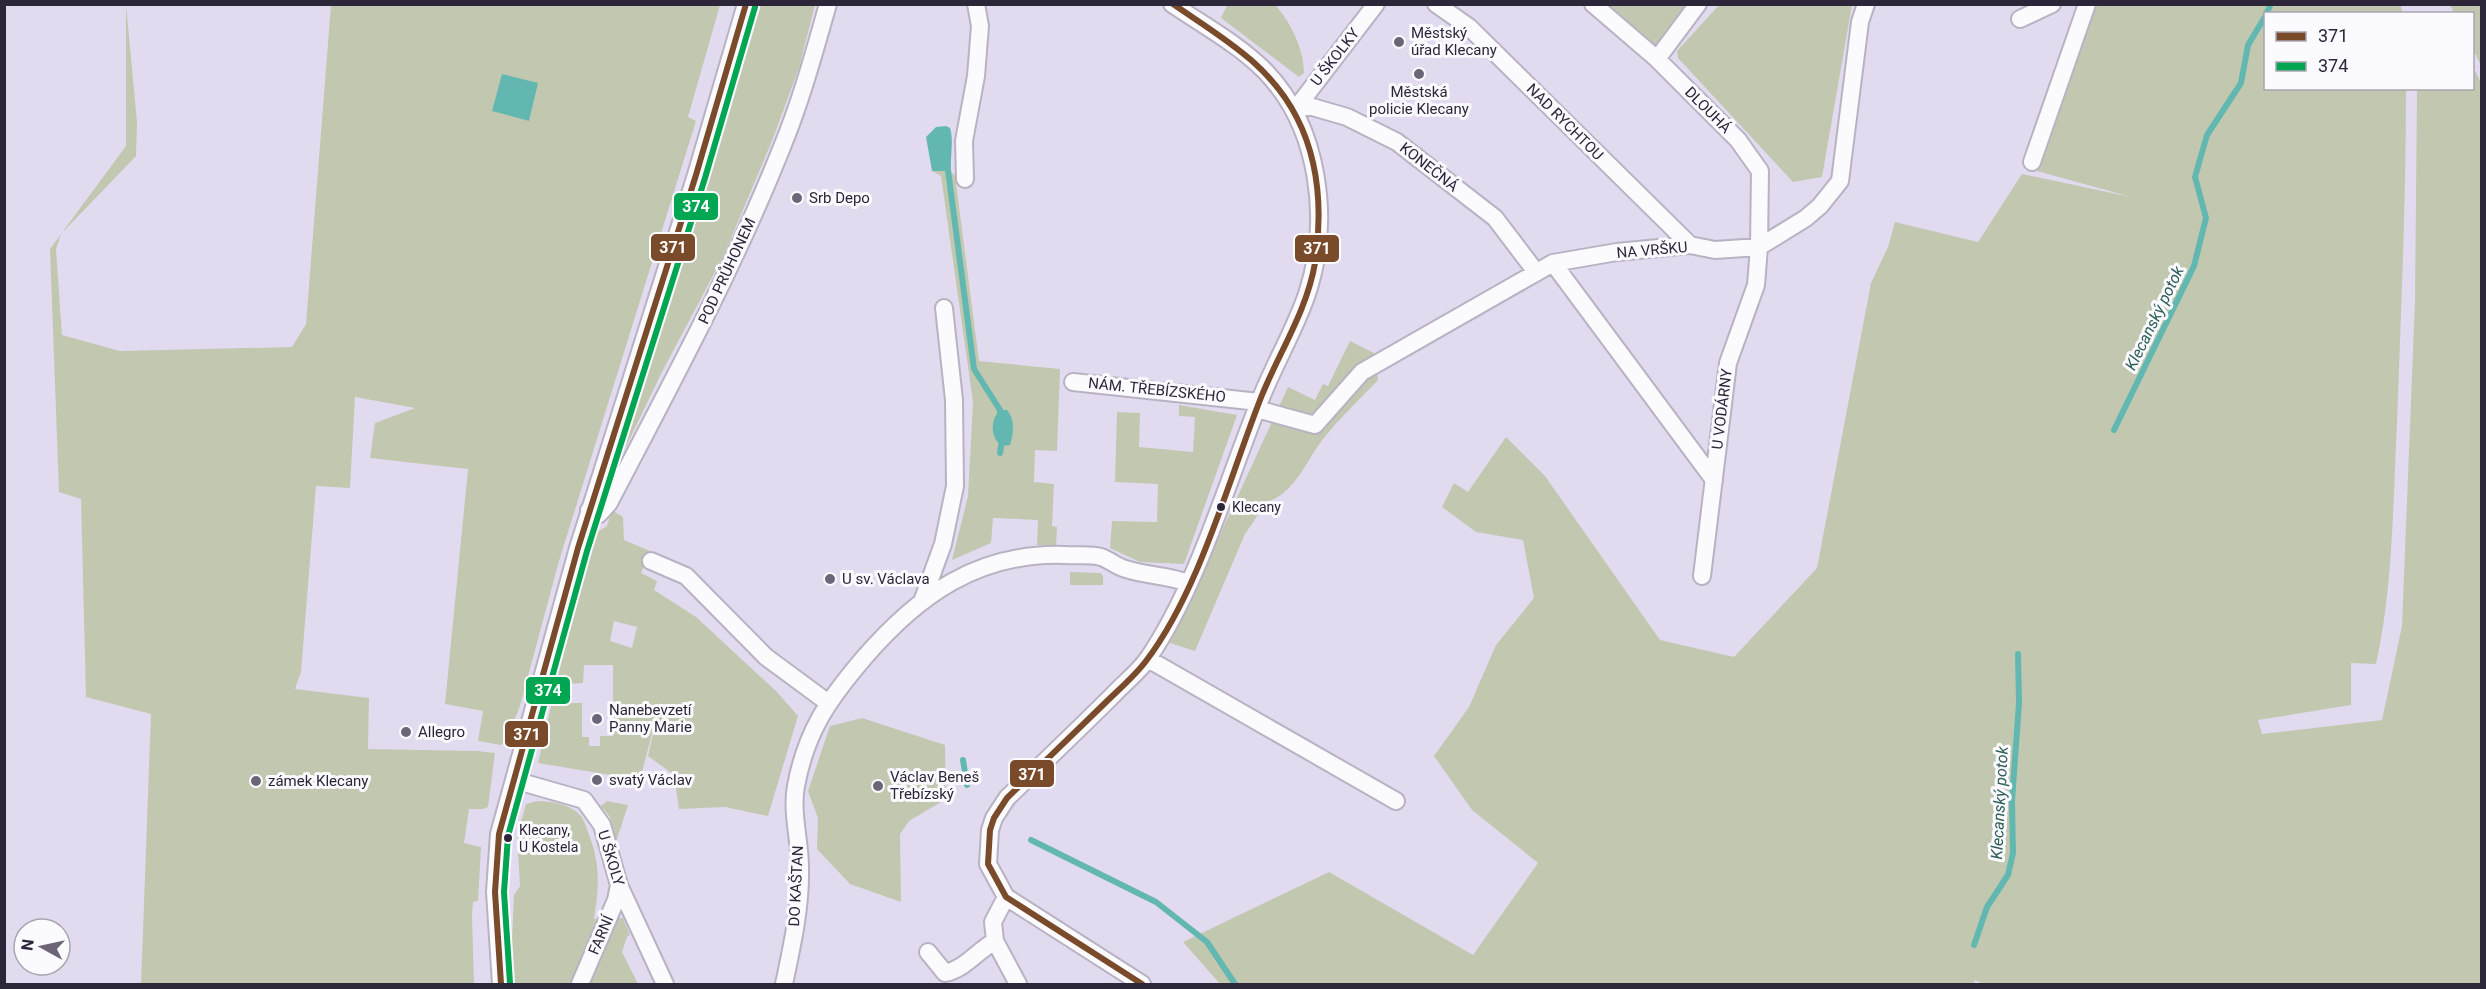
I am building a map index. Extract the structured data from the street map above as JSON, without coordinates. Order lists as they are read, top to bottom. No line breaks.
{"streets":{"street":["U ŠKOLKY","DLOUHÁ","NAD RYCHTOU","KONEČNÁ","NA VRŠKU","POD PRŮHONEM","NÁM. TŘEBÍZSKÉHO","U VODÁRNY","U ŠKOLY","DO KAŠTAN","FARNÍ"]},"crossings":[["U ŠKOLKY","KONEČNÁ"],["DLOUHÁ","NA VRŠKU"],["DLOUHÁ","U VODÁRNY"],["NAD RYCHTOU","NA VRŠKU"],["KONEČNÁ","NA VRŠKU"],["NA VRŠKU","NÁM. TŘEBÍZSKÉHO"],["NA VRŠKU","U VODÁRNY"],["U ŠKOLY","FARNÍ"]],"water":["Klecanský potok"],"places":["Městský úřad Klecany","Městská policie Klecany","Srb Depo","Klecany","U sv. Václava","Nanebevzetí Panny Marie","Allegro","svatý Václav","zámek Klecany","Václav Beneš Třebízský","Klecany, U Kostela"],"lines":["transit line 371","transit line 374"],"legend":["371","374"],"north":"left"}
